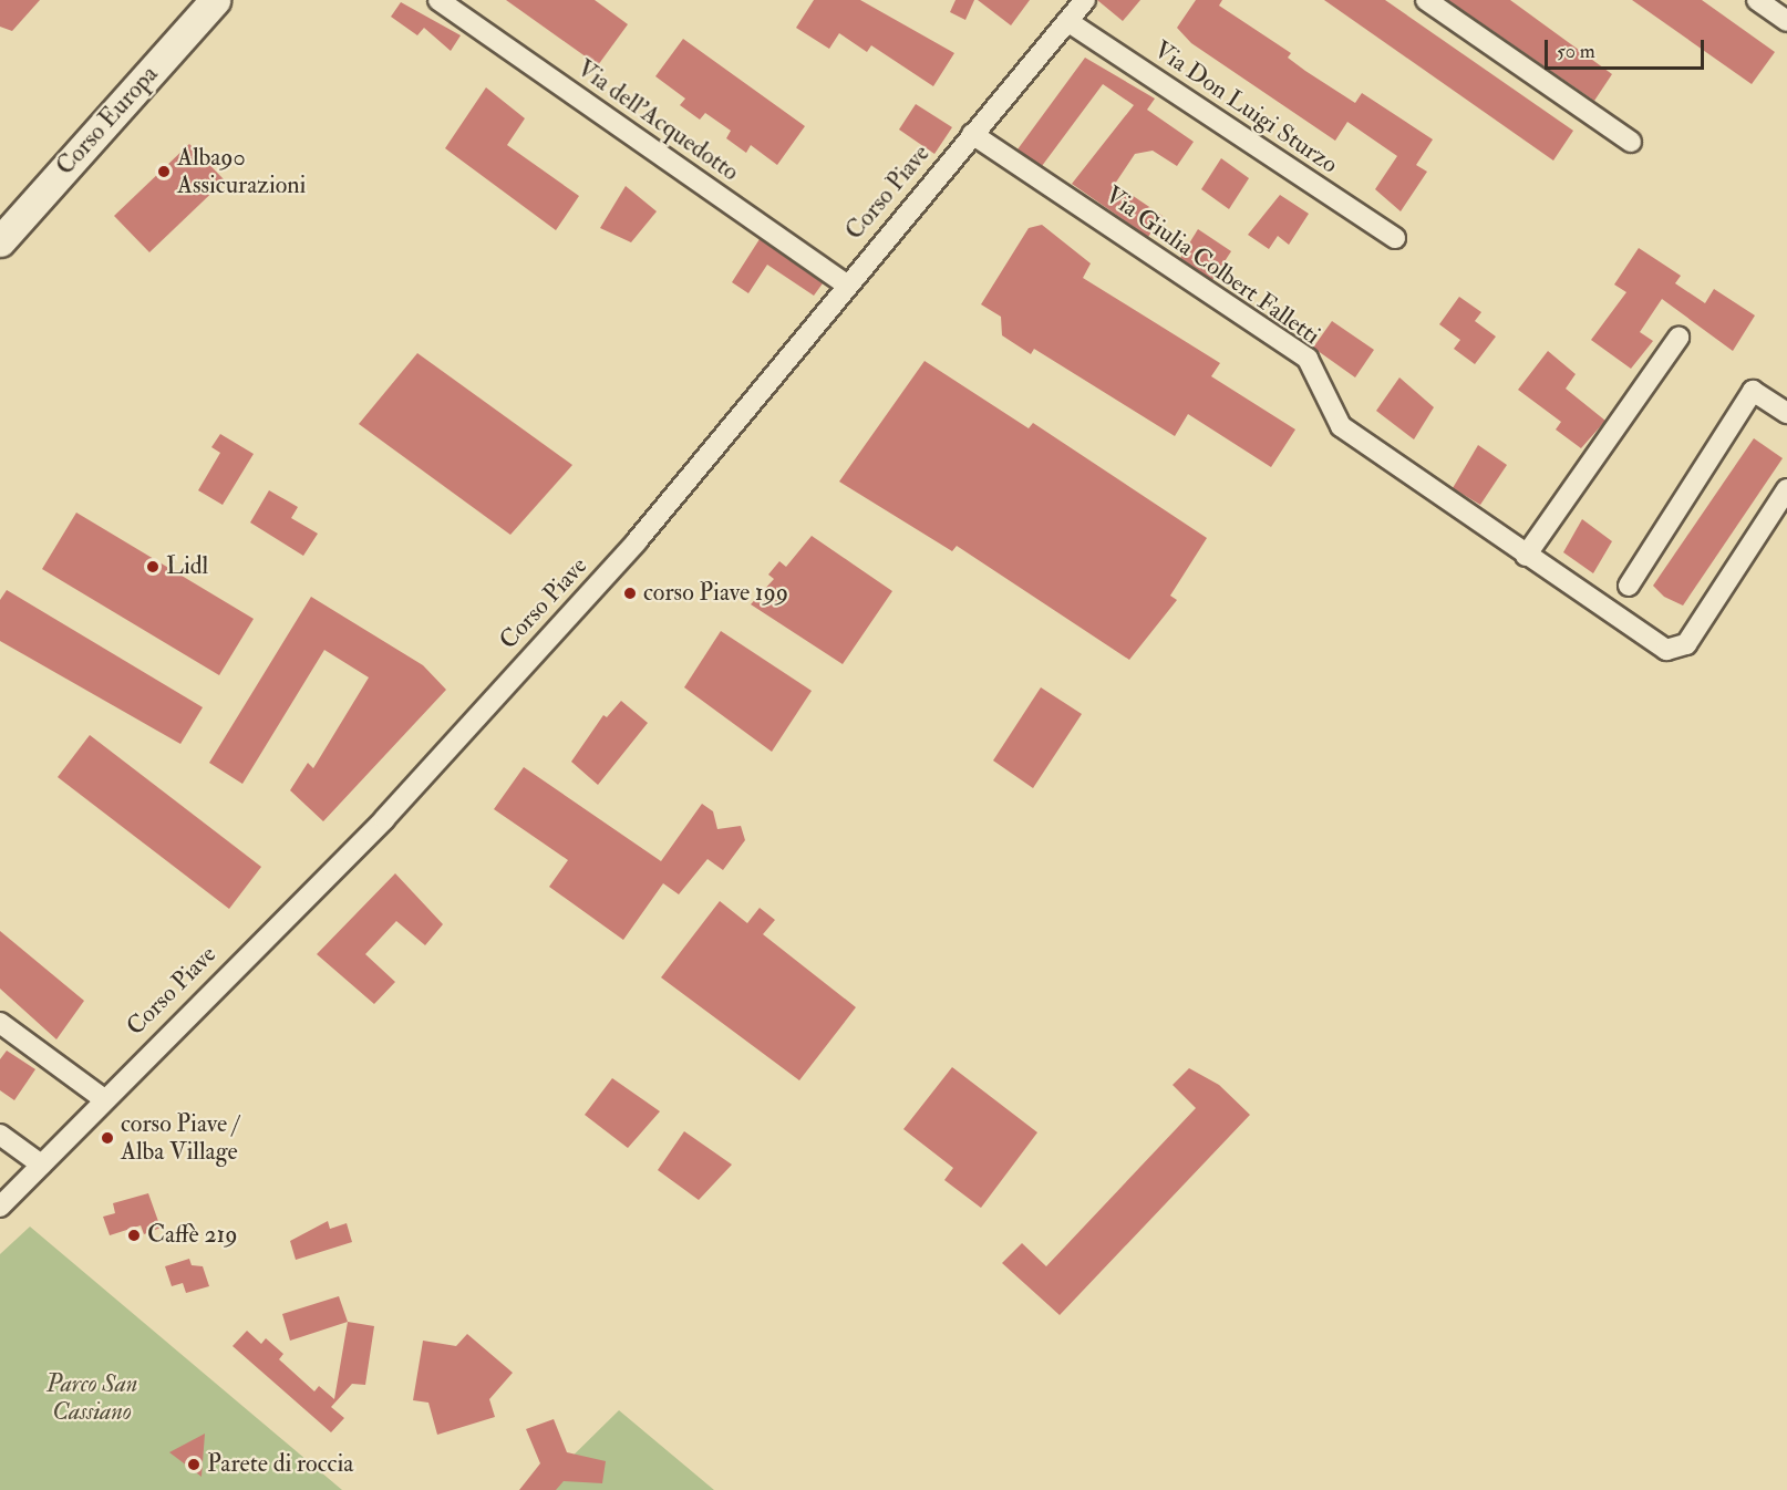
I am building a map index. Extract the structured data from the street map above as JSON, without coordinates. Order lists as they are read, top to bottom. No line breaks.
{"streets":{"main road":["Corso Europa"],"street":["Via Don Luigi Sturzo","Via dell'Acquedotto","Corso Piave","Via Giulia Colbert Falletti"]},"crossings":[["Via Don Luigi Sturzo","Corso Piave"],["Via dell'Acquedotto","Corso Piave"],["Corso Piave","Via Giulia Colbert Falletti"]],"parks":["Parco San Cassiano"],"places":["Alba90 Assicurazioni","Lidl","corso Piave 199","corso Piave / Alba Village","Caffè 219","Parete di roccia"],"scale_bar":"50 m"}
